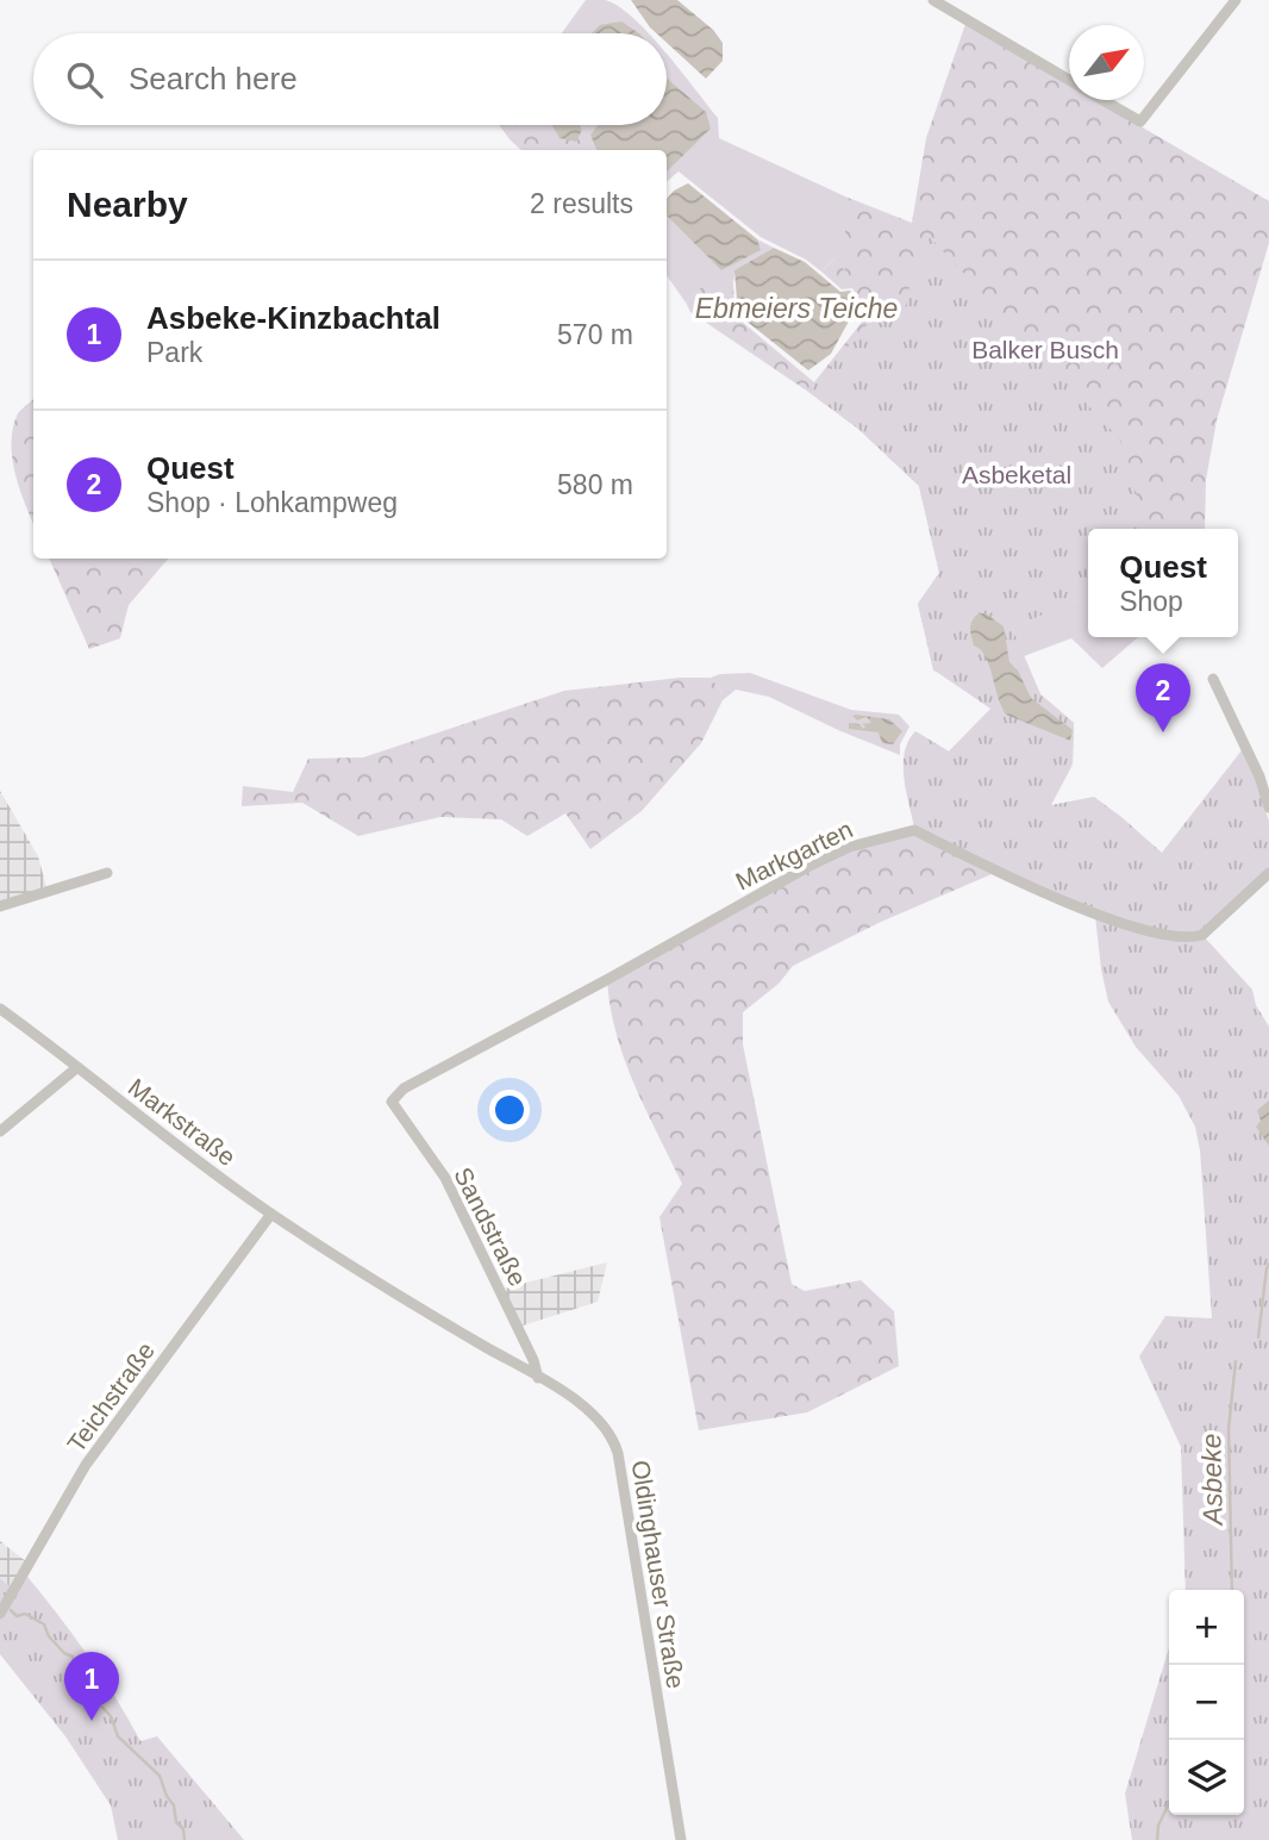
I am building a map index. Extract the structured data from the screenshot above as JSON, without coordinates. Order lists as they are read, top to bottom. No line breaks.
{"streets":{"street":["Markgarten","Markstraße","Sandstraße","Teichstraße","Oldinghauser Straße"]},"crossings":[["Markgarten","Sandstraße"],["Markstraße","Teichstraße"],["Markstraße","Oldinghauser Straße"],["Sandstraße","Oldinghauser Straße"]],"water":["Ebmeiers Teiche","Asbeke"],"parks":["Balker Busch","Asbeketal"],"north":"top right","page":{"search":"Search here","heading":["Nearby","2 results"],"list":[{"mark":"1","name":"Asbeke-Kinzbachtal","note":"Park","value":"570 m"},{"mark":"2","name":"Quest","note":"Shop · Lohkampweg","value":"580 m"}],"popup":["Quest","Shop"],"pins":["2","1"],"map_buttons":["+","−"]}}
